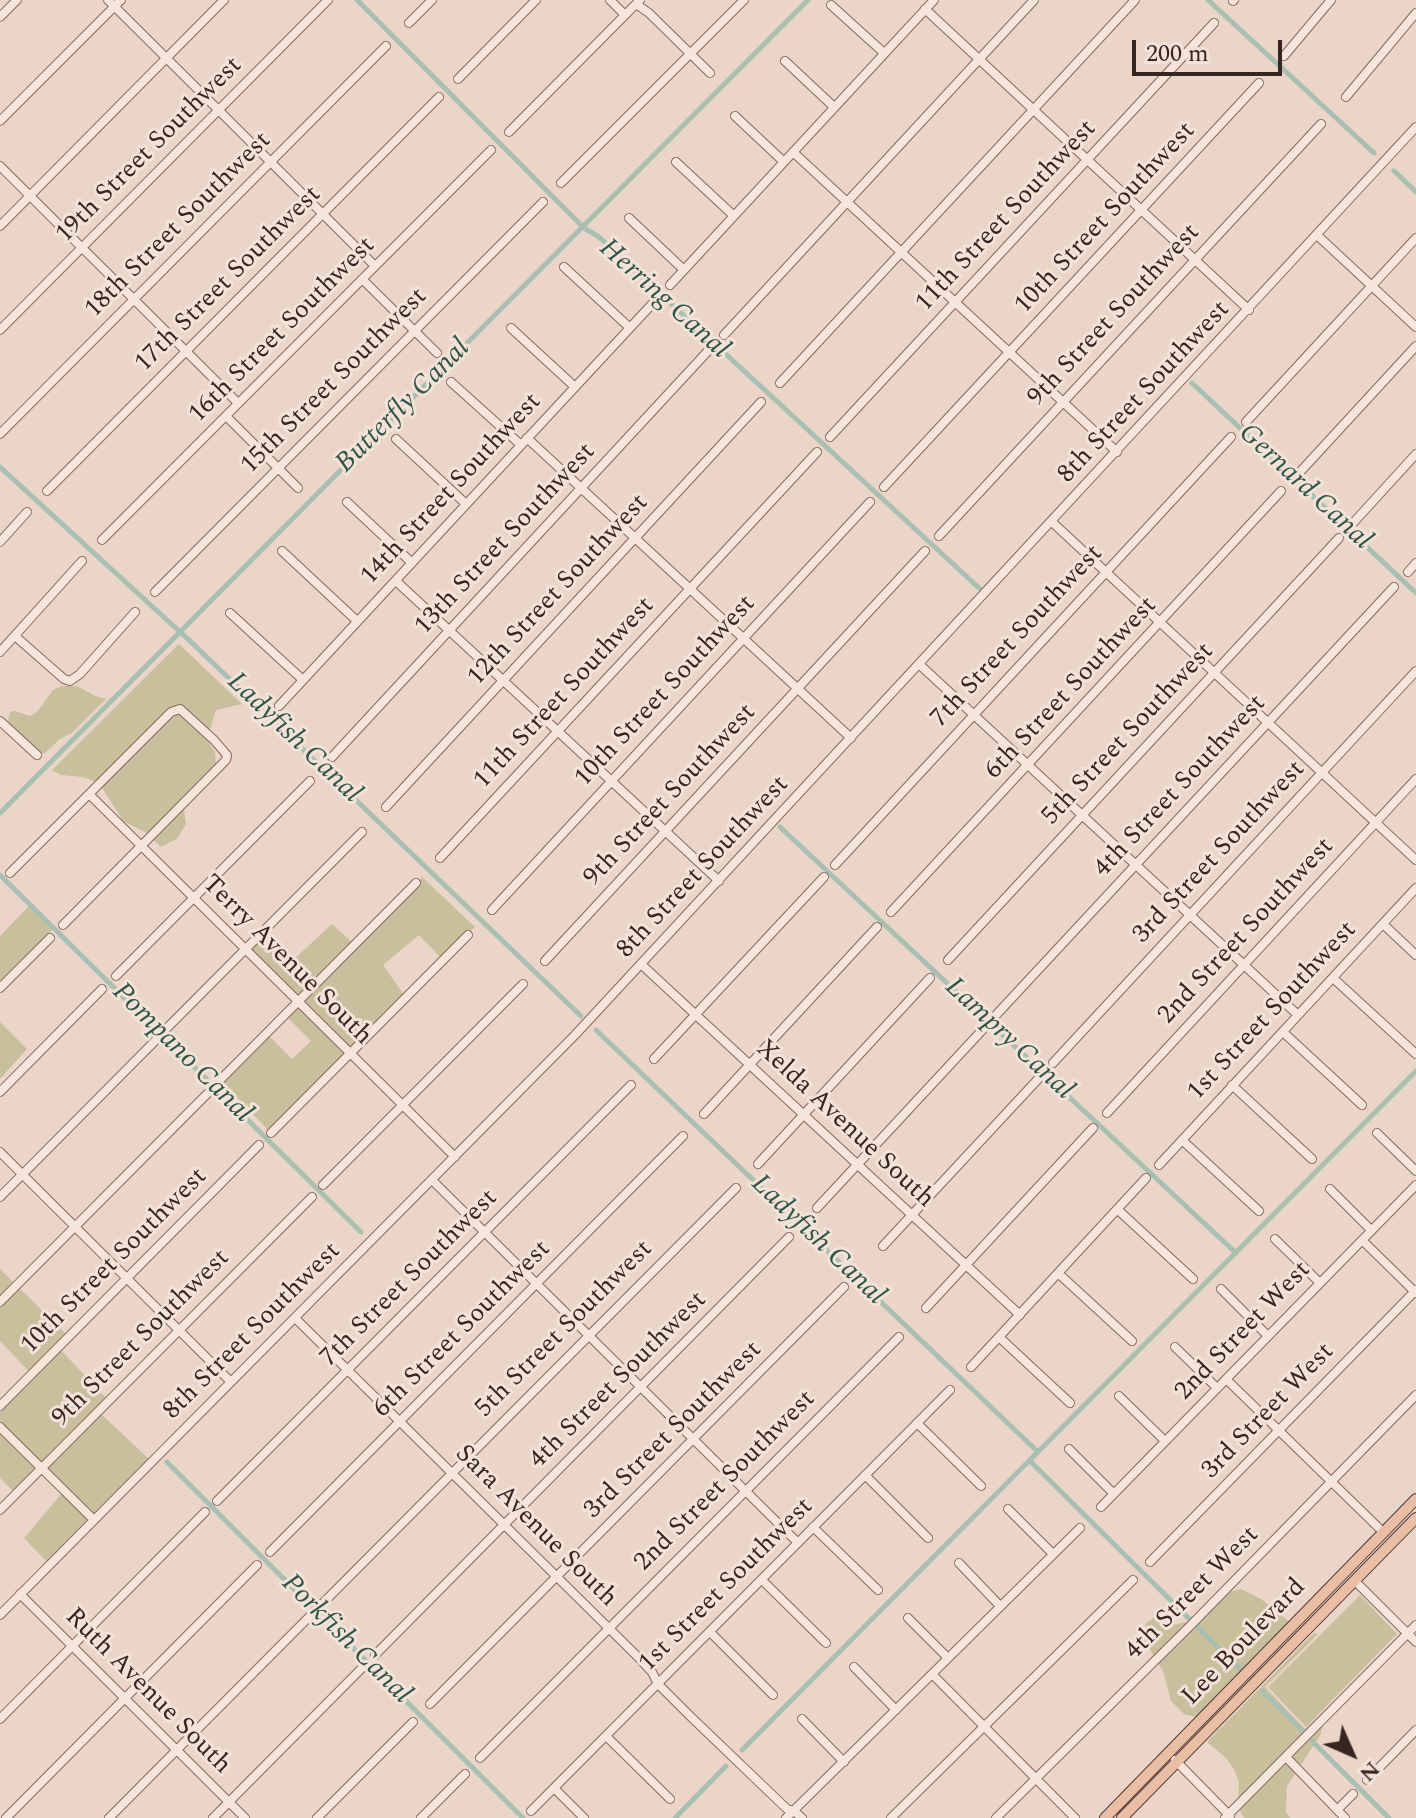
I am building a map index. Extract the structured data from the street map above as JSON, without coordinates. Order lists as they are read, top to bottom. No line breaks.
{"streets":{"main road":["Lee Boulevard"],"street":["19th Street Southwest","11th Street Southwest","10th Street Southwest","18th Street Southwest","17th Street Southwest","9th Street Southwest","16th Street Southwest","15th Street Southwest","8th Street Southwest","14th Street Southwest","13th Street Southwest","12th Street Southwest","7th Street Southwest","6th Street Southwest","5th Street Southwest","4th Street Southwest","3rd Street Southwest","2nd Street Southwest","Terry Avenue South","1st Street Southwest","Xelda Avenue South","2nd Street West","3rd Street West","Sara Avenue South","4th Street West","Ruth Avenue South"]},"crossings":[["8th Street Southwest","Terry Avenue South"],["8th Street Southwest","Xelda Avenue South"],["8th Street Southwest","Sara Avenue South"],["8th Street Southwest","Ruth Avenue South"],["7th Street Southwest","Sara Avenue South"],["6th Street Southwest","Sara Avenue South"],["5th Street Southwest","Sara Avenue South"],["4th Street Southwest","Sara Avenue South"],["3rd Street Southwest","Sara Avenue South"],["2nd Street Southwest","Sara Avenue South"],["1st Street Southwest","Sara Avenue South"]],"water":["Herring Canal","Butterfly Canal","Gernard Canal","Ladyfish Canal","Lampry Canal","Pompano Canal","Porkfish Canal"],"scale_bar":"200 m","north":"bottom right"}
